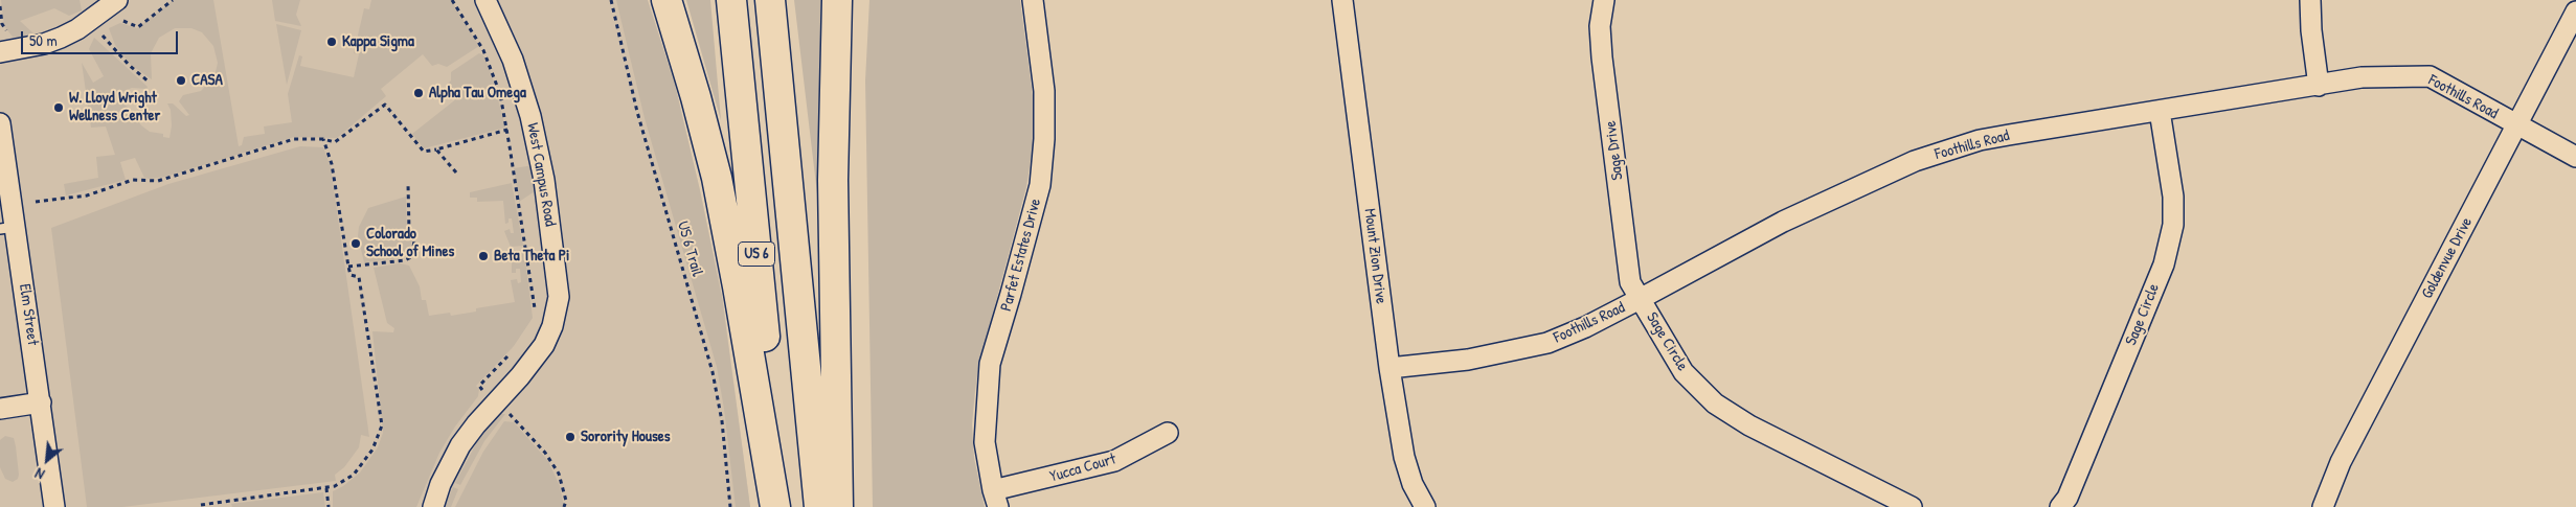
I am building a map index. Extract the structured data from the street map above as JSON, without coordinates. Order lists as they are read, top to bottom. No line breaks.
{"streets":{"highway":["US 6"],"street":["Foothills Road","Sage Drive","West Campus Road","Parfet Estates Drive","Mount Zion Drive","Goldenvue Drive","Elm Street","Sage Circle","Yucca Court"],"path":["US 6 Trail"]},"crossings":[["Foothills Road","Sage Drive"],["Foothills Road","Mount Zion Drive"],["Foothills Road","Goldenvue Drive"],["Foothills Road","Sage Circle"],["Sage Drive","Sage Circle"],["Parfet Estates Drive","Yucca Court"]],"places":["Kappa Sigma","CASA","Alpha Tau Omega","W. Lloyd Wright Wellness Center","Colorado School of Mines","Beta Theta Pi","Sorority Houses"],"scale_bar":"50 m","north":"bottom left"}
